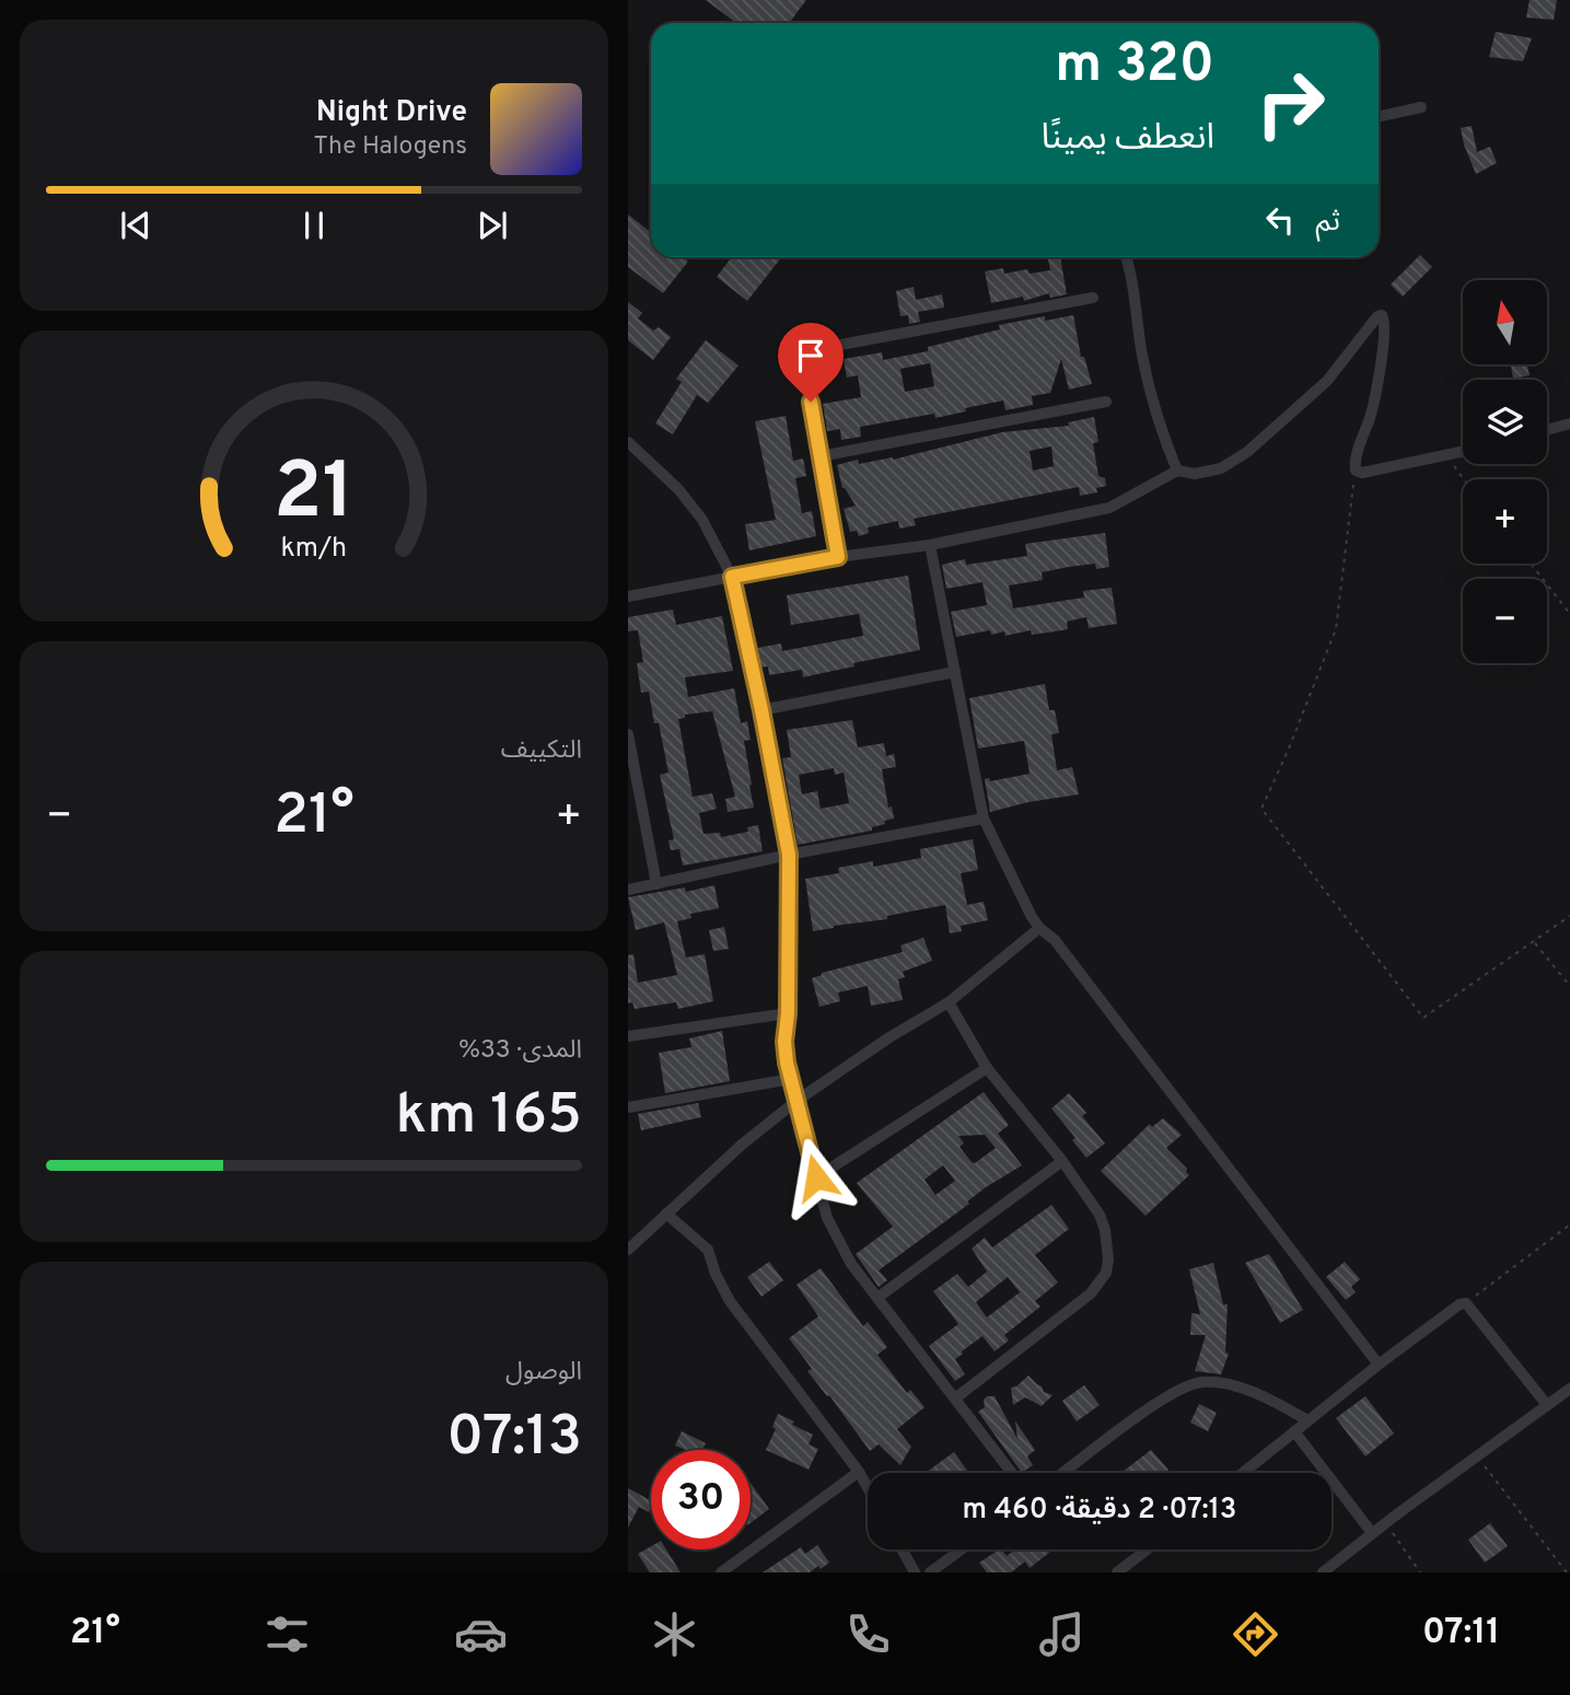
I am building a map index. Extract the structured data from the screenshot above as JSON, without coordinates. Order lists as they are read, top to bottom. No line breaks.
{"north":"top","page":{"turn":["320 m","انعطف يمينًا"],"song":["Night Drive","The Halogens"],"then":"ثم","map_buttons":["+","−"],"tile":["التكييف",["المدى · 33%","165 km"],["الوصول","07:13"]],"heat":["−","21°","+"],"limit":"30","trip":"07:13 · 2 دقيقة · 460 m","tabs":["07:11","21°"],"gauge":["21","km/h"]}}
